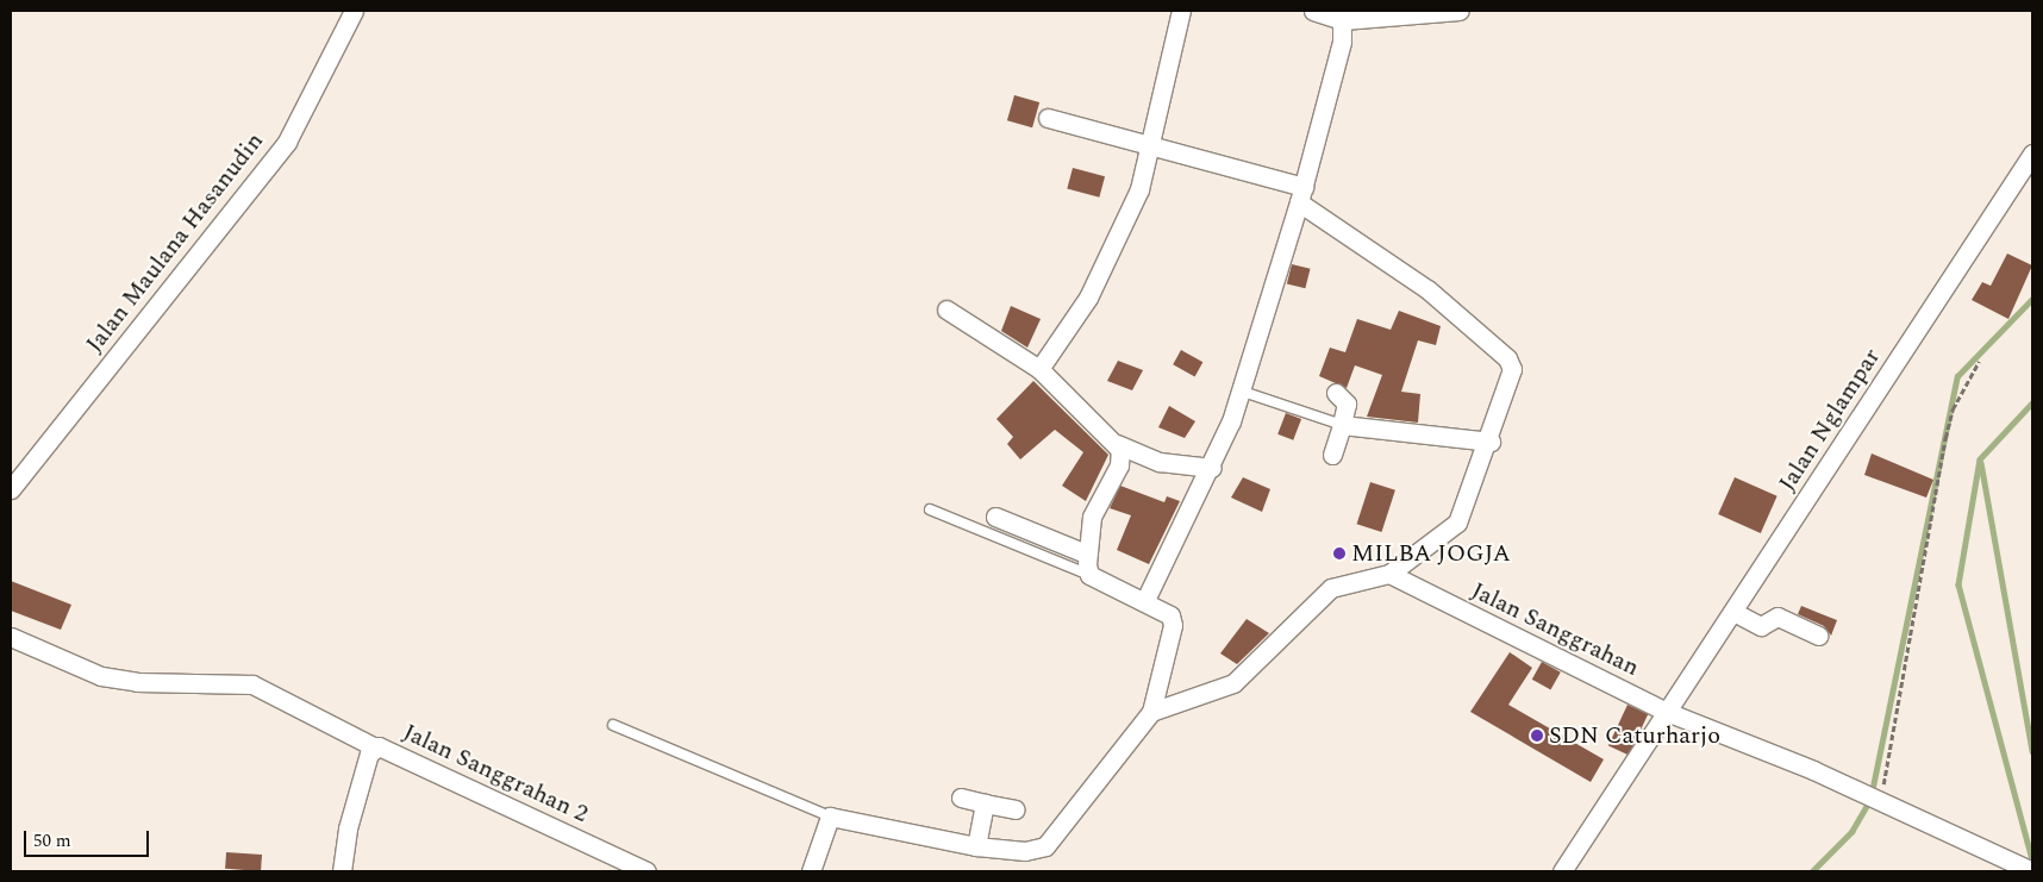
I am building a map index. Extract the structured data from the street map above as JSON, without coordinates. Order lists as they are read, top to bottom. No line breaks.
{"streets":{"street":["Jalan Maulana Hasanudin","Jalan Nglampar","Jalan Sanggrahan","Jalan Sanggrahan 2"]},"crossings":[["Jalan Nglampar","Jalan Sanggrahan"]],"places":["MILBA JOGJA","SDN Caturharjo"],"scale_bar":"50 m"}
